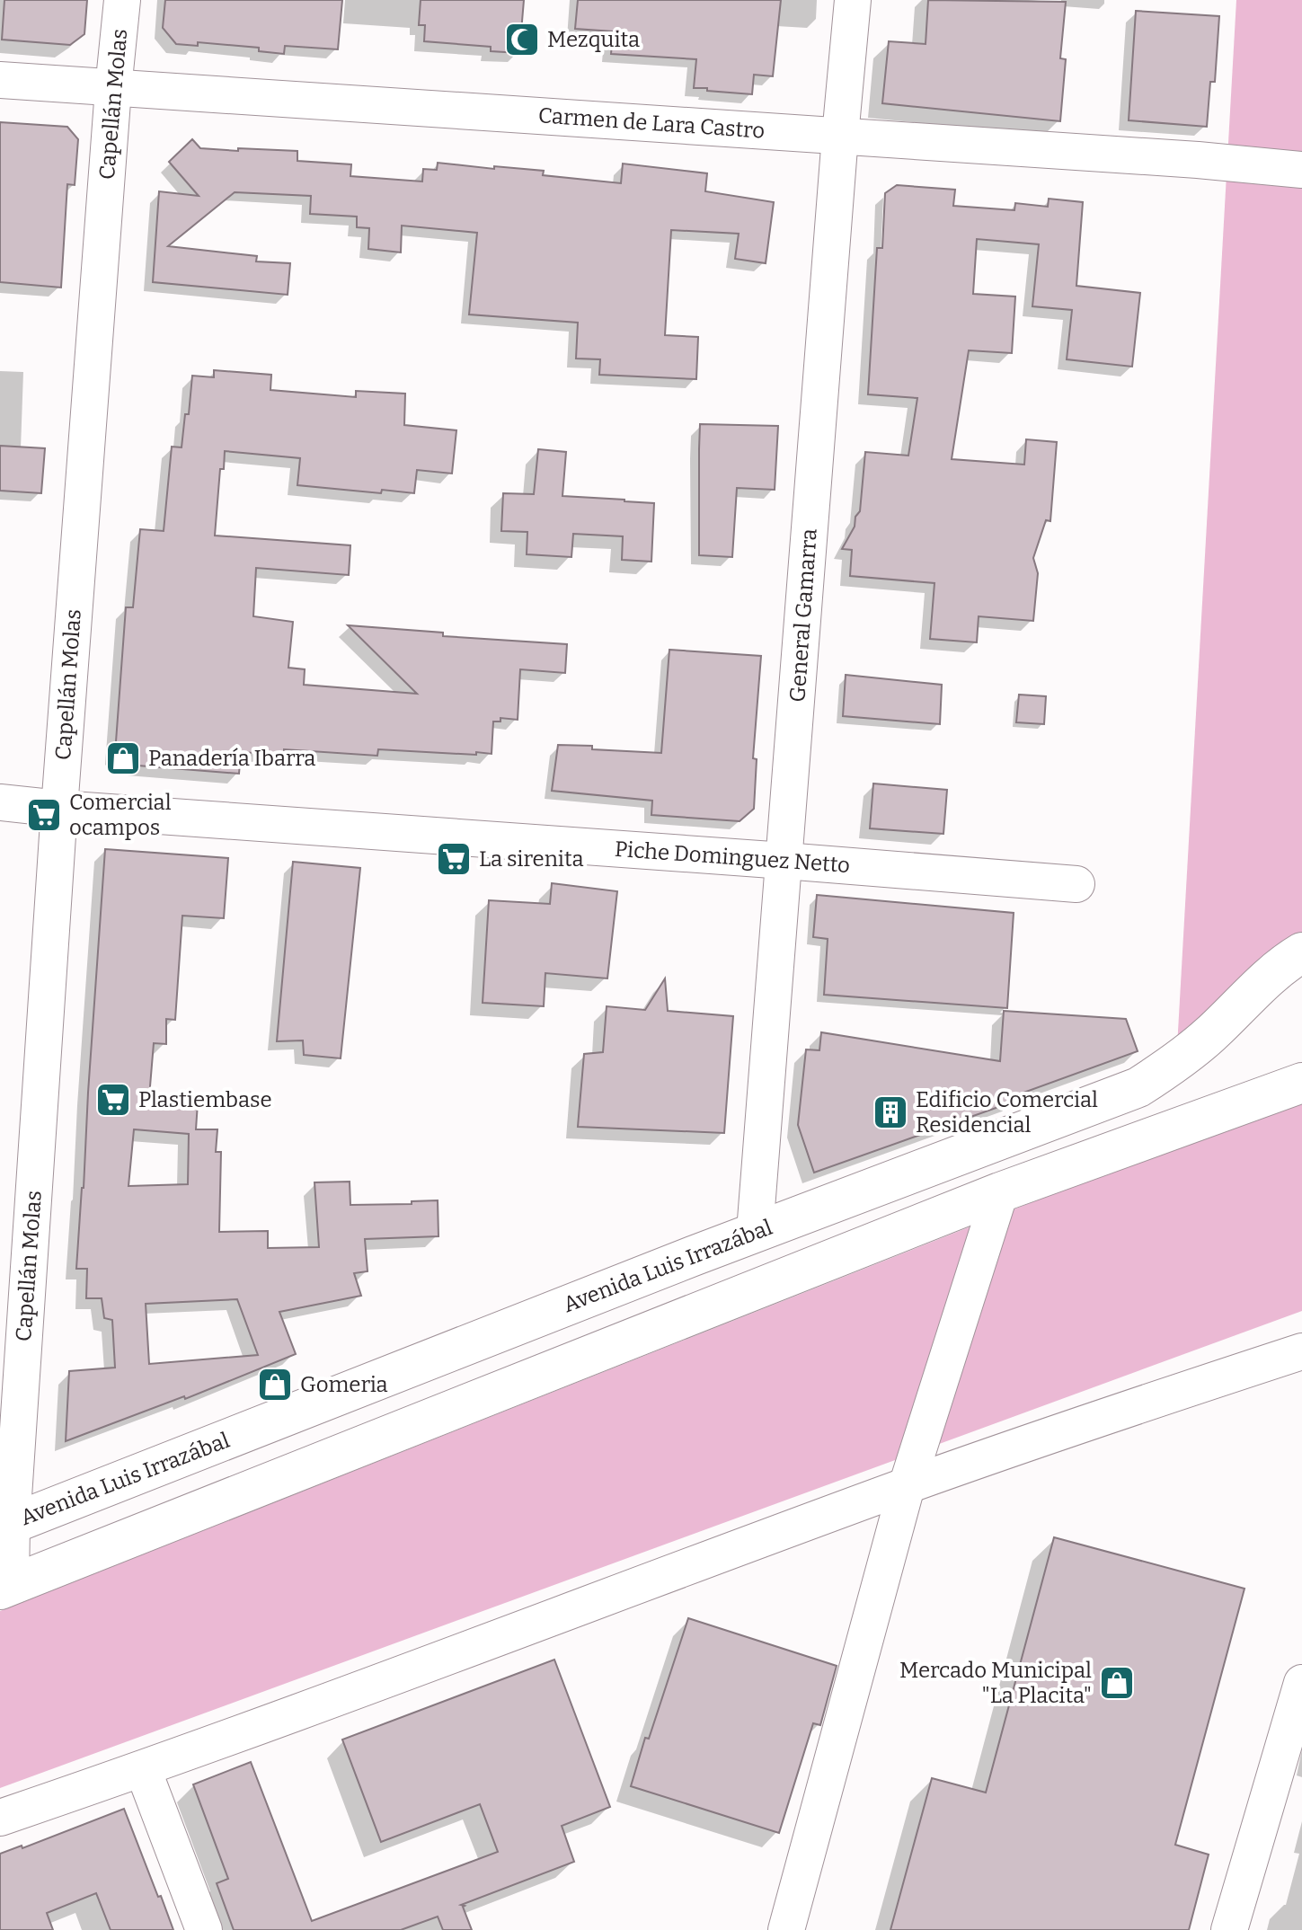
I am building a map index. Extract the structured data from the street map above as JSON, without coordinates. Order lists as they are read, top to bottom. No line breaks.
{"streets":{"highway":["Avenida Luis Irrazábal"],"street":["Capellán Molas","Carmen de Lara Castro","General Gamarra","Piche Dominguez Netto"]},"crossings":[["Capellán Molas","Carmen de Lara Castro"],["Capellán Molas","Piche Dominguez Netto"],["Capellán Molas","Avenida Luis Irrazábal"],["Carmen de Lara Castro","General Gamarra"],["General Gamarra","Piche Dominguez Netto"],["General Gamarra","Avenida Luis Irrazábal"]],"places":{"mosque":["Mezquita"],"shop":["Panadería Ibarra","Gomeria","Mercado Municipal \"La Placita\""],"supermarket":["Comercial ocampos","La sirenita","Plastiembase"],"building":["Edificio Comercial Residencial"]}}
